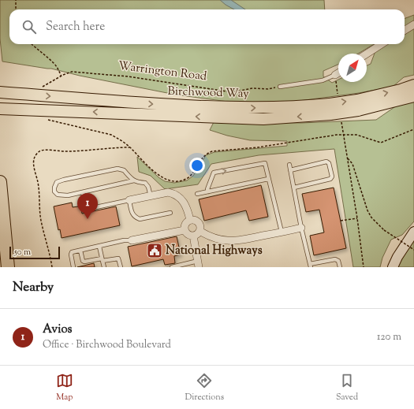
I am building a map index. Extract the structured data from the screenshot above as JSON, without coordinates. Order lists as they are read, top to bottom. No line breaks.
{"streets":{"main road":["Birchwood Way"],"path":["Warrington Road"]},"places":{"public building":["National Highways"]},"scale_bar":"50 m","north":"top right","page":{"search":"Search here","pins":"1","scale":"50 m","heading":"Nearby","list":[{"mark":"1","name":"Avios","note":"Office · Birchwood Boulevard","value":"120 m"}],"nav":["Map","Directions","Saved"]}}
